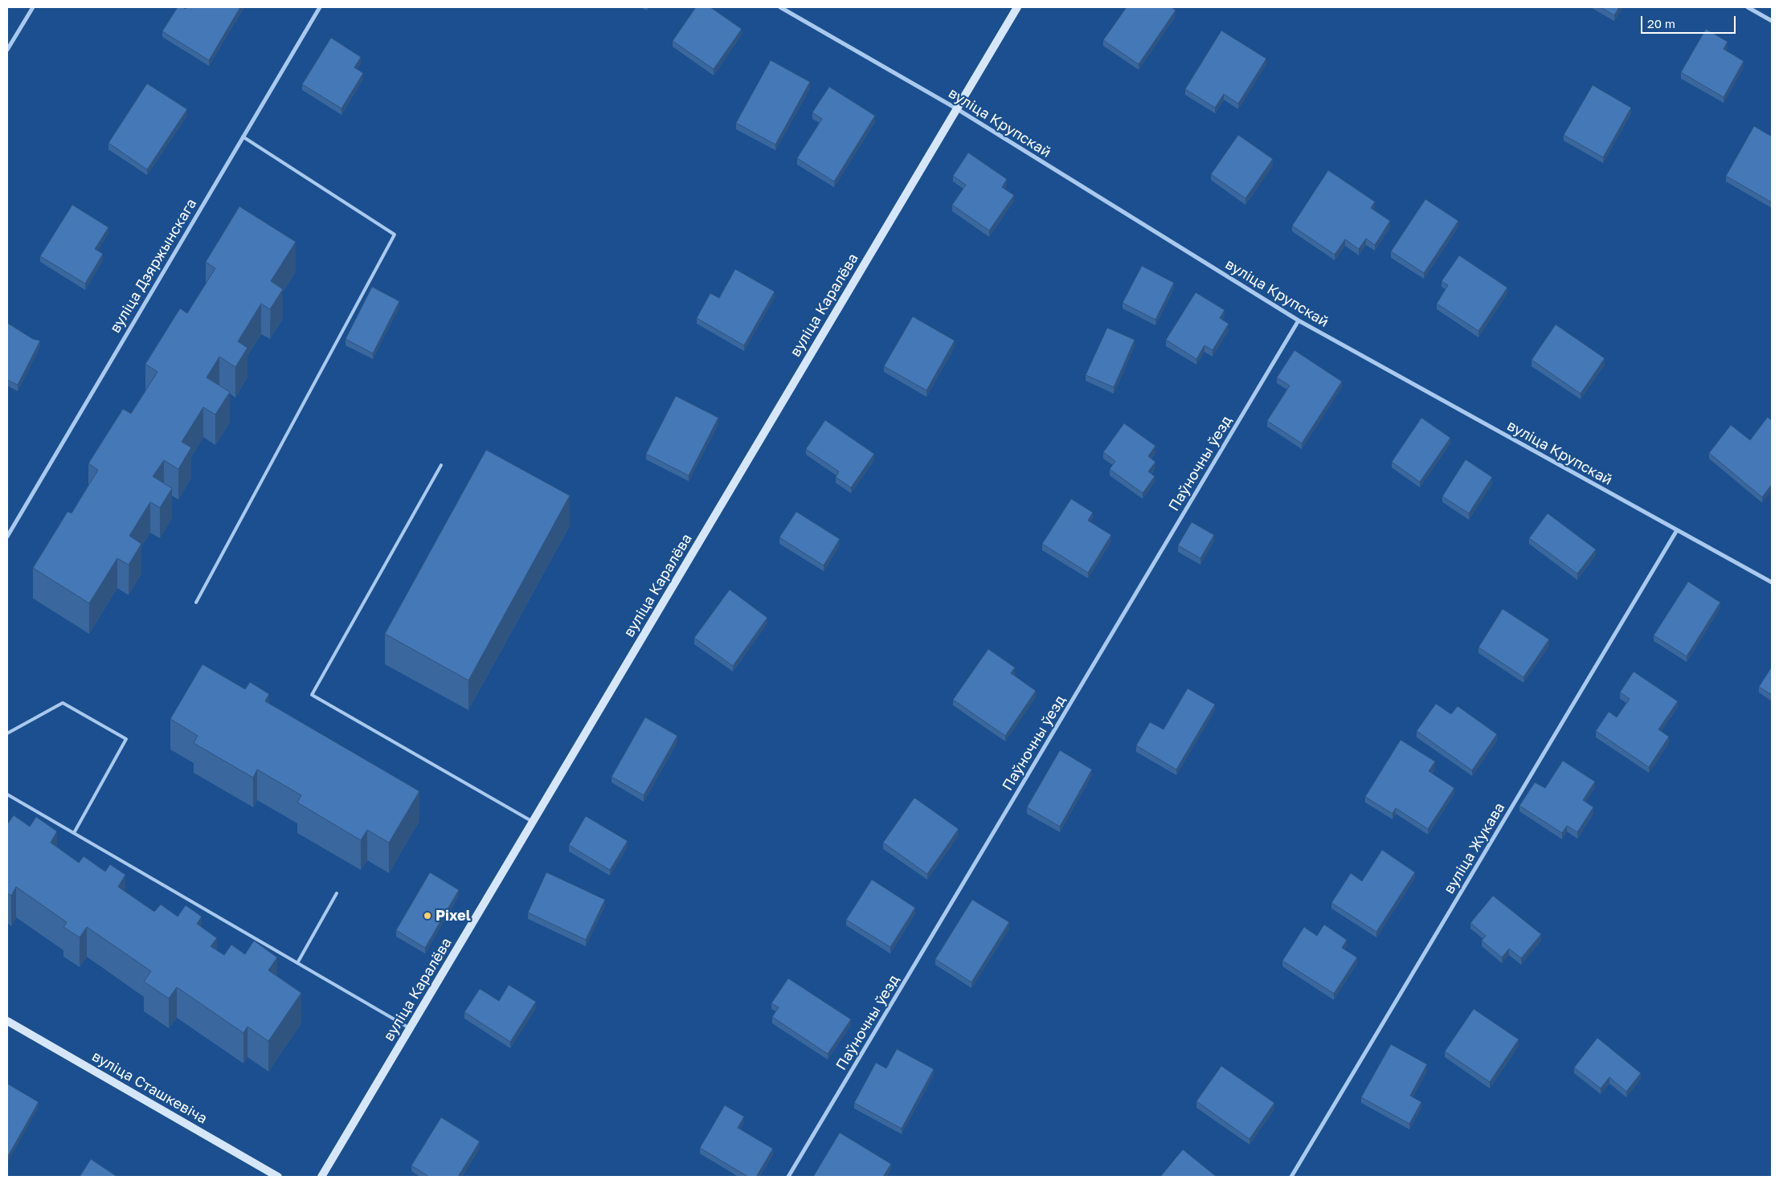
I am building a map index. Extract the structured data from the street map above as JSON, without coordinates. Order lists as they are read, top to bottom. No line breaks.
{"streets":{"street":["вуліца Крупскай","вуліца Дзяржынскага","вуліца Каралёва","Паўночны ўезд","вуліца Жукава","вуліца Сташкевіча"]},"crossings":[["вуліца Крупскай","вуліца Каралёва"],["вуліца Крупскай","Паўночны ўезд"],["вуліца Крупскай","вуліца Жукава"]],"places":["Pixel"],"scale_bar":"20 m"}
